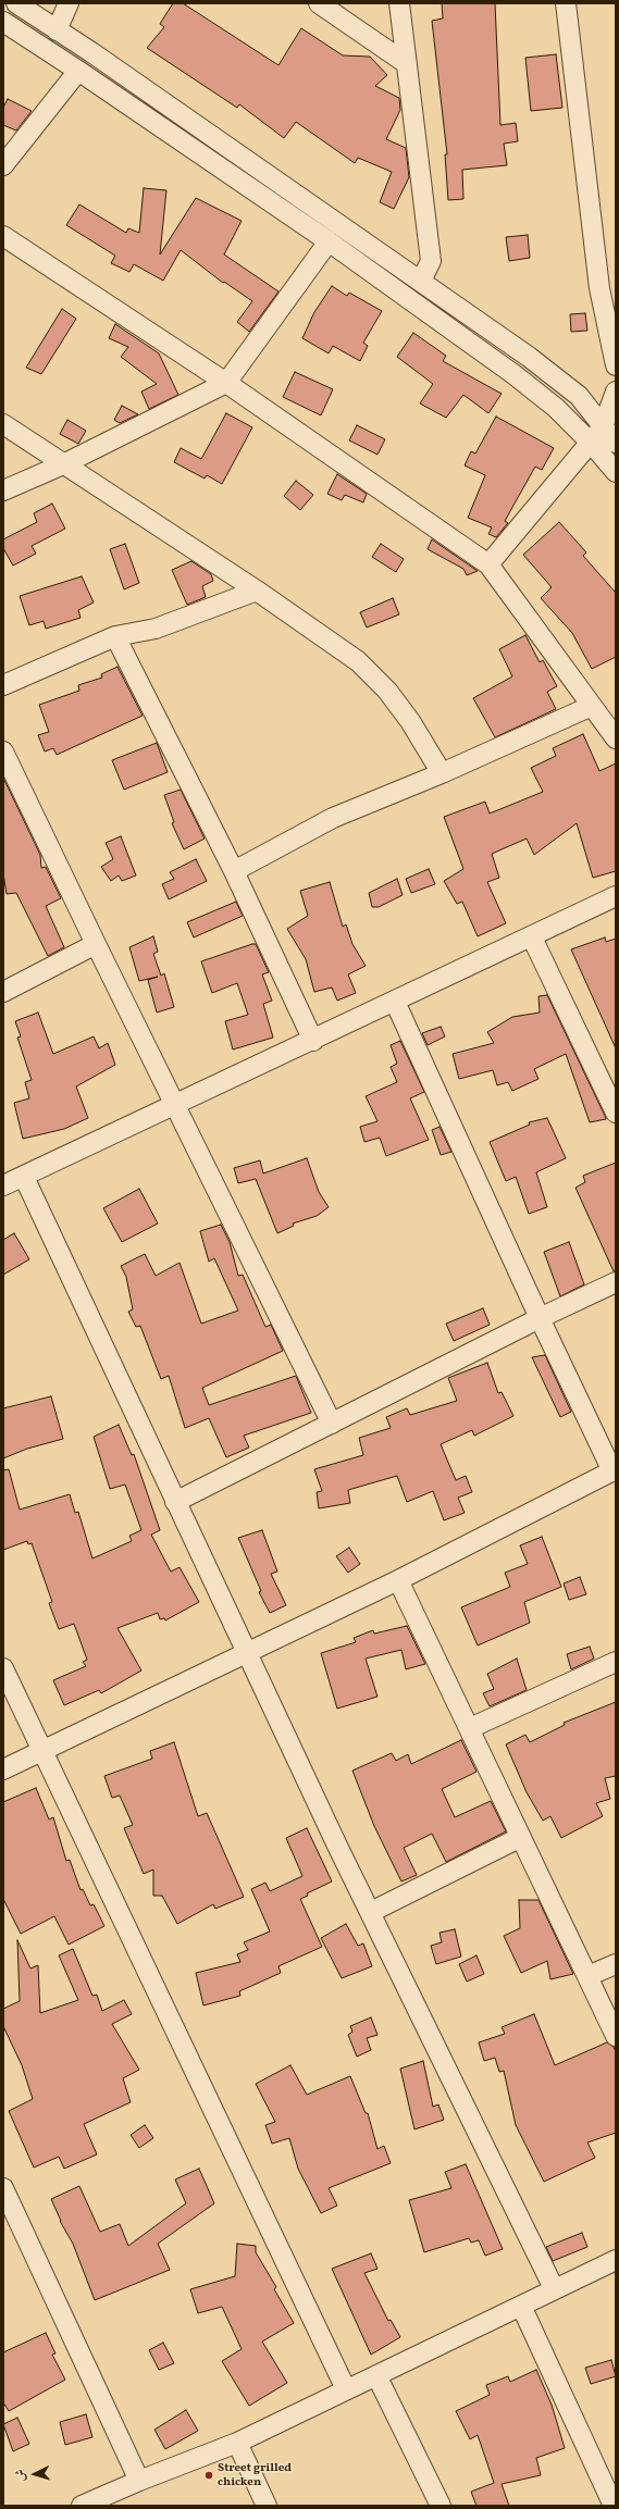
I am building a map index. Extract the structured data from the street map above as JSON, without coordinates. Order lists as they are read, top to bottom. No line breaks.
{"places":["Street grilled chicken"],"north":"left"}
